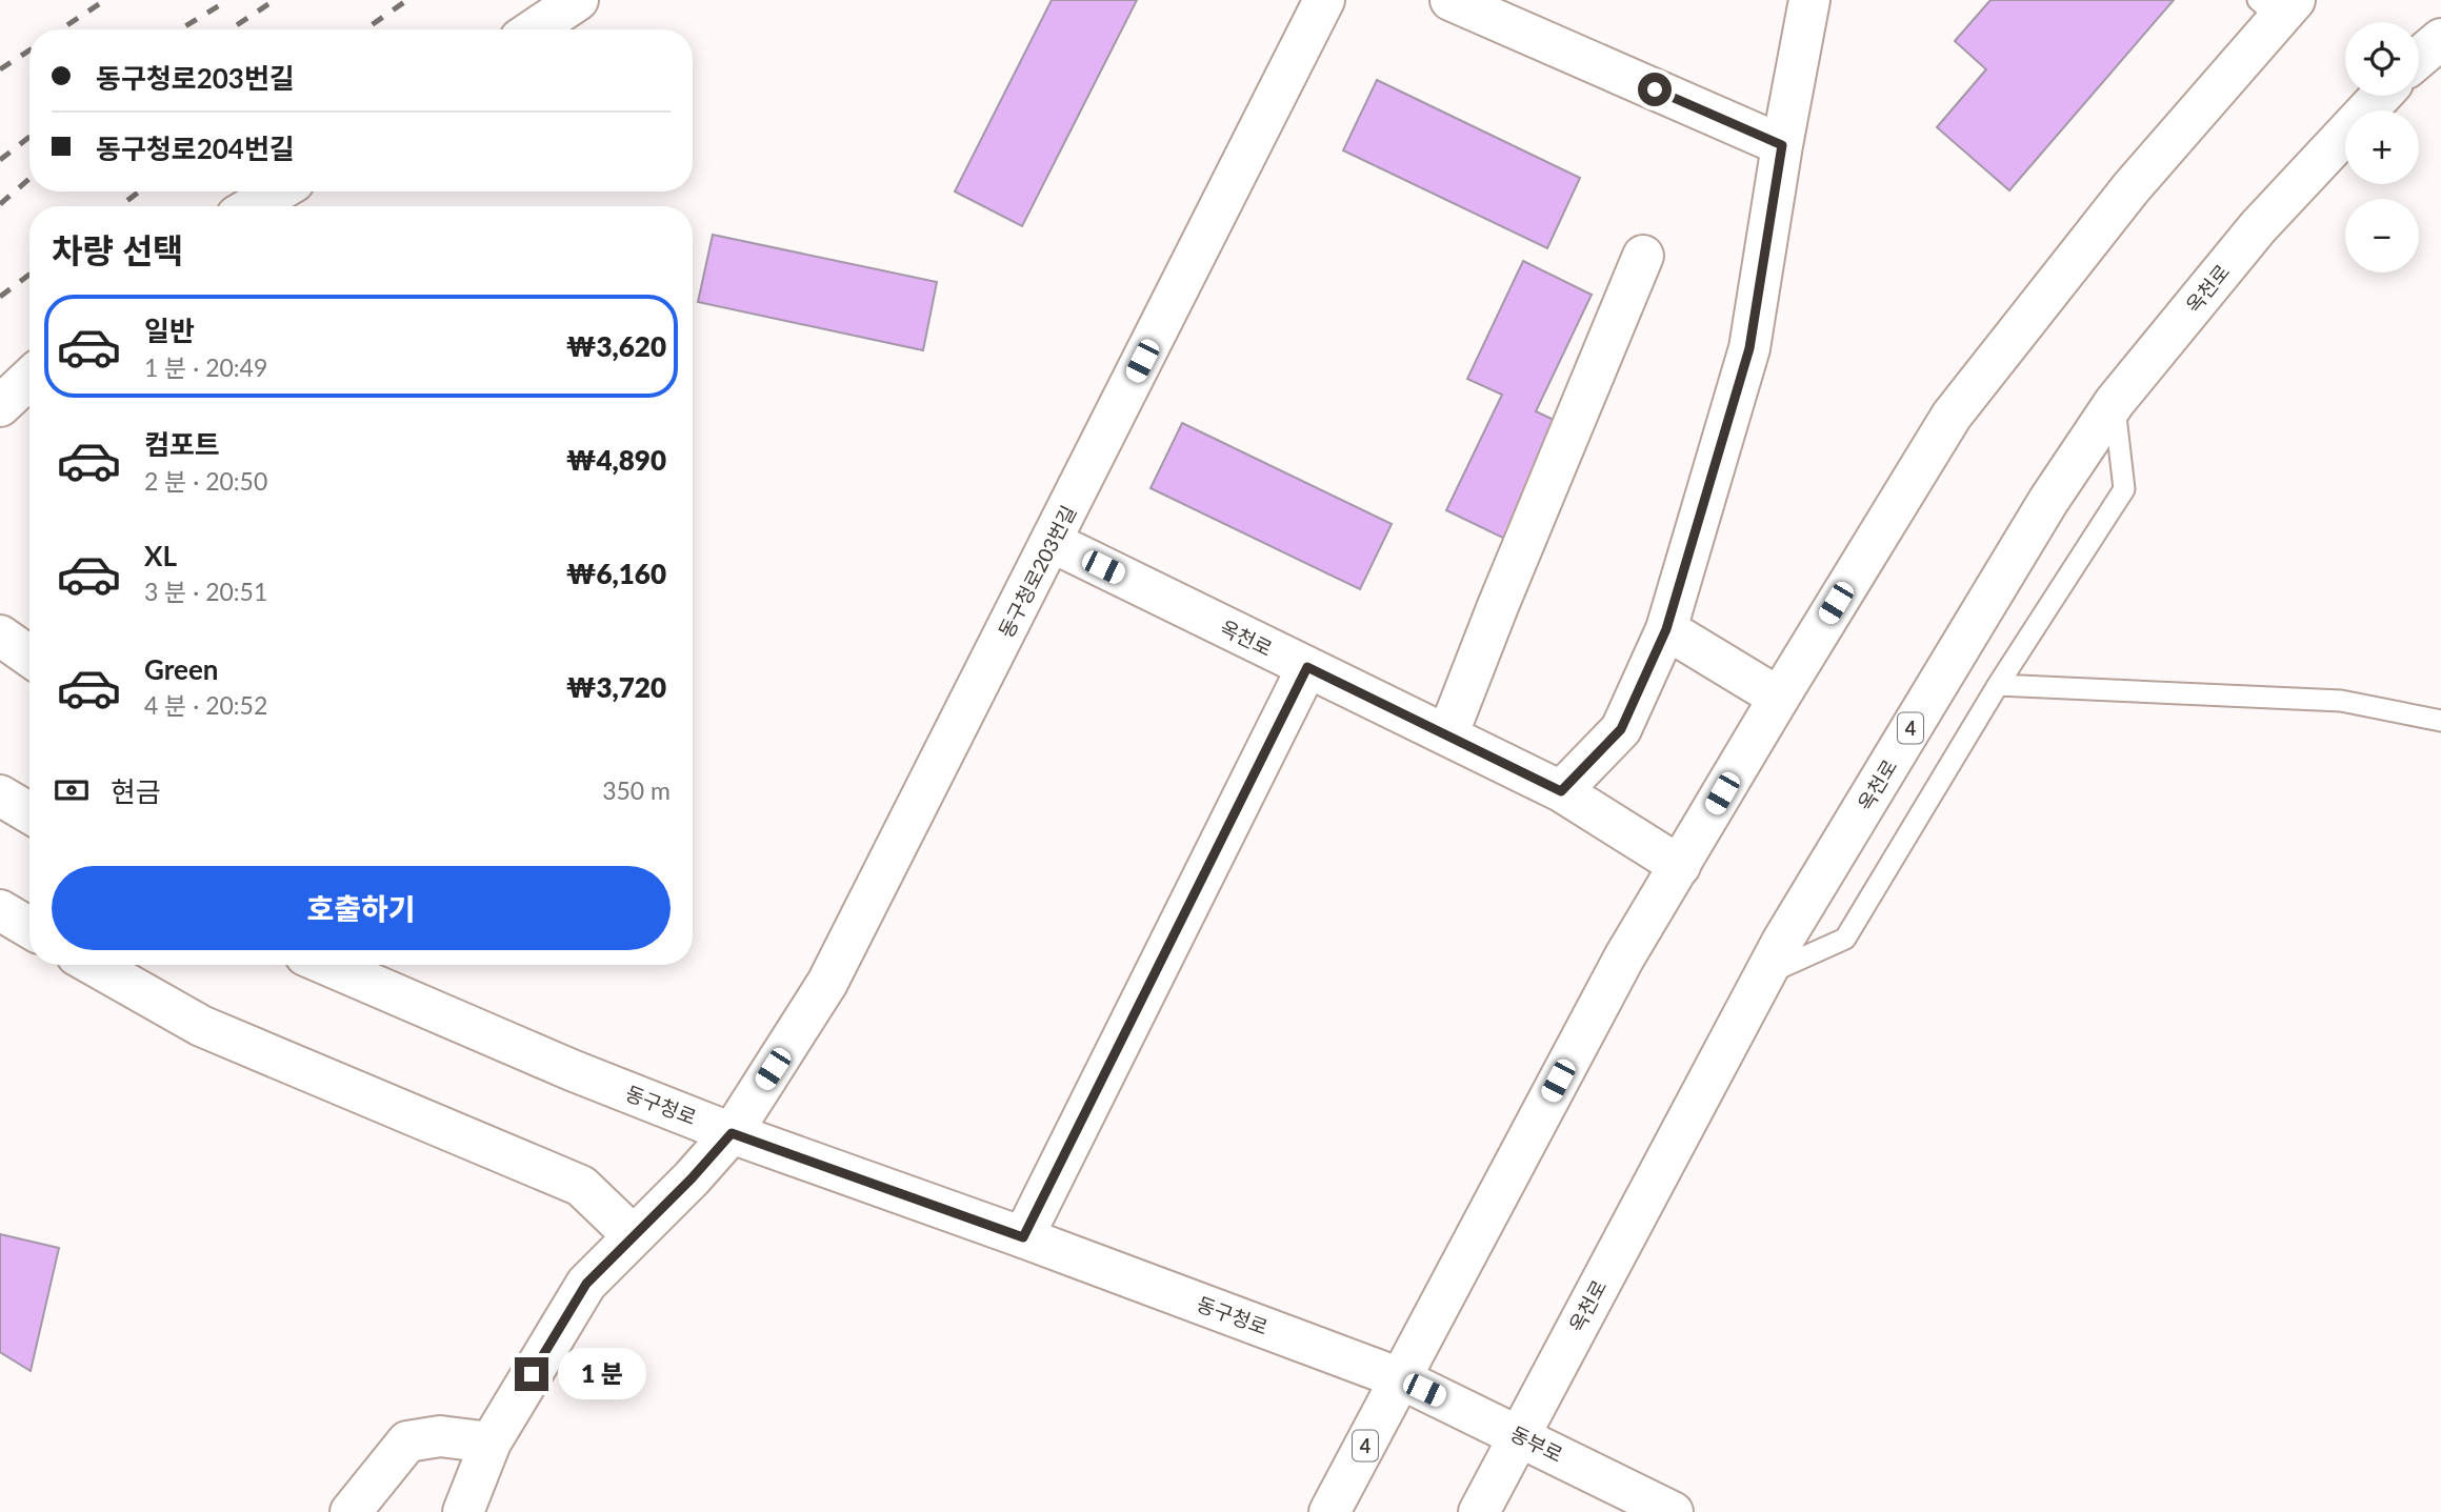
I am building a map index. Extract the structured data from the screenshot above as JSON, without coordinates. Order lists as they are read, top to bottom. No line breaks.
{"streets":{"street":["옥천로","동구청로203번길","4","동구청로","동부로"]},"crossings":[["옥천로","동구청로203번길"],["옥천로","4"],["옥천로","동부로"],["동구청로203번길","동구청로"],["4","동구청로"],["4","동부로"],["동구청로","동부로"]],"page":{"map_buttons":["+","−"],"banner":["동구청로203번길","동구청로204번길"],"heading":"차량 선택","list":[{"name":"일반","note":"1 분 · 20:49","value":"₩3,620"},{"name":"컴포트","note":"2 분 · 20:50","value":"₩4,890"},{"name":"XL","note":"3 분 · 20:51","value":"₩6,160"},{"name":"Green","note":"4 분 · 20:52","value":"₩3,720"}],"pay":["현금","350 m"],"buttons":"호출하기","bubble":"1 분"}}
